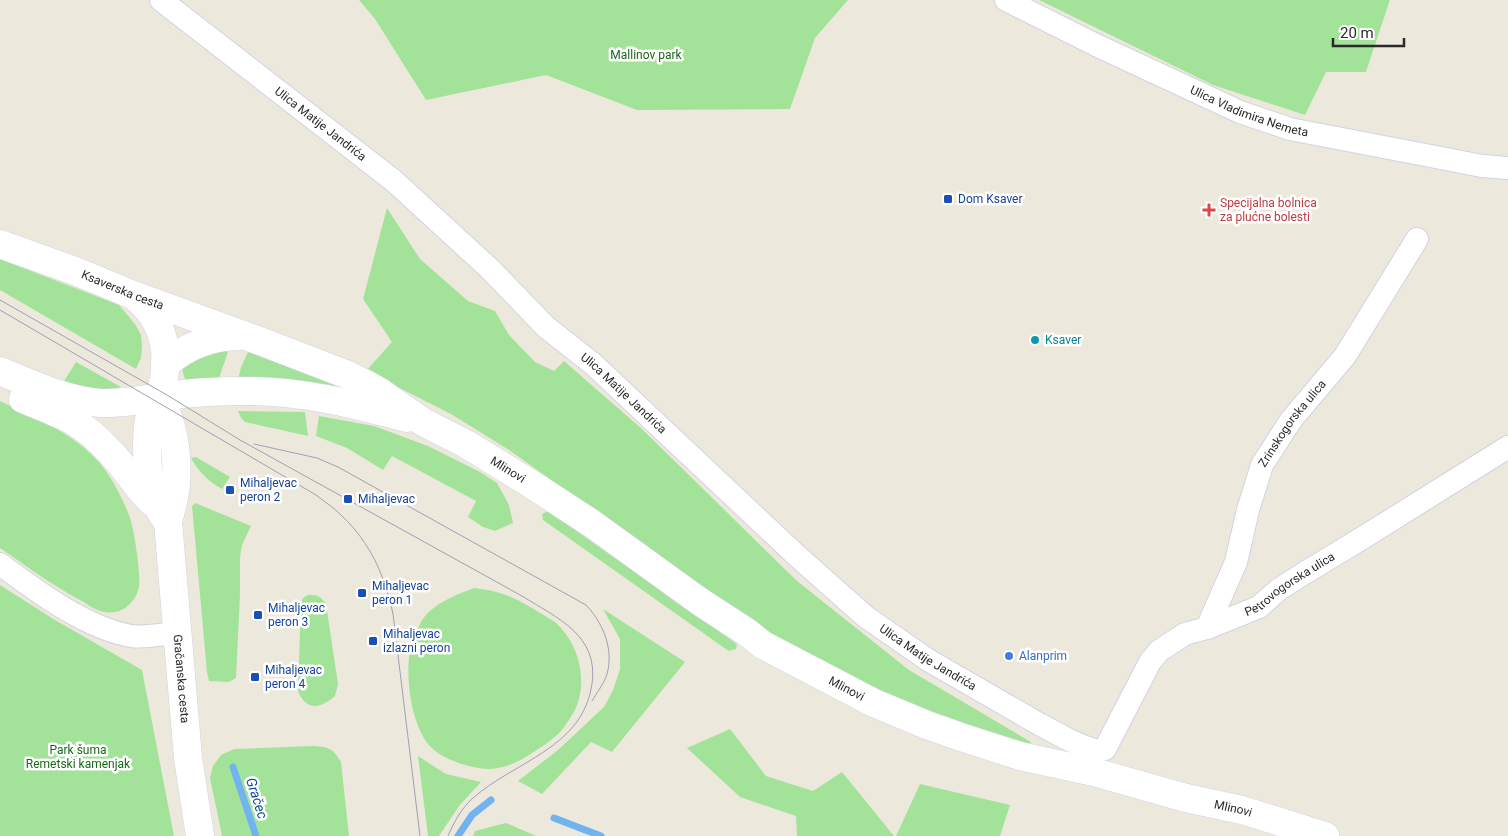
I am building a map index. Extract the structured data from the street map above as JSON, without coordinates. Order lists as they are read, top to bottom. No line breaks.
{"streets":{"main road":["Ksaverska cesta","Mlinovi","Gračanska cesta"],"street":["Ulica Vladimira Nemeta","Ulica Matije Jandrića","Zrinskogorska ulica","Petrovogorska ulica"]},"crossings":[["Ulica Matije Jandrića","Petrovogorska ulica"],["Ksaverska cesta","Mlinovi"],["Ksaverska cesta","Gračanska cesta"],["Zrinskogorska ulica","Petrovogorska ulica"],["Mlinovi","Gračanska cesta"]],"water":["Gračec"],"parks":["Mallinov park","Park šuma Remetski kamenjak"],"places":{"transit":["Dom Ksaver","Mihaljevac peron 2","Mihaljevac","Mihaljevac peron 1","Mihaljevac peron 3","Mihaljevac izlazni peron","Mihaljevac peron 4"],"health":["Specijalna bolnica za plućne bolesti"],"other":["Ksaver","Alanprim"]},"scale_bar":"20 m"}
